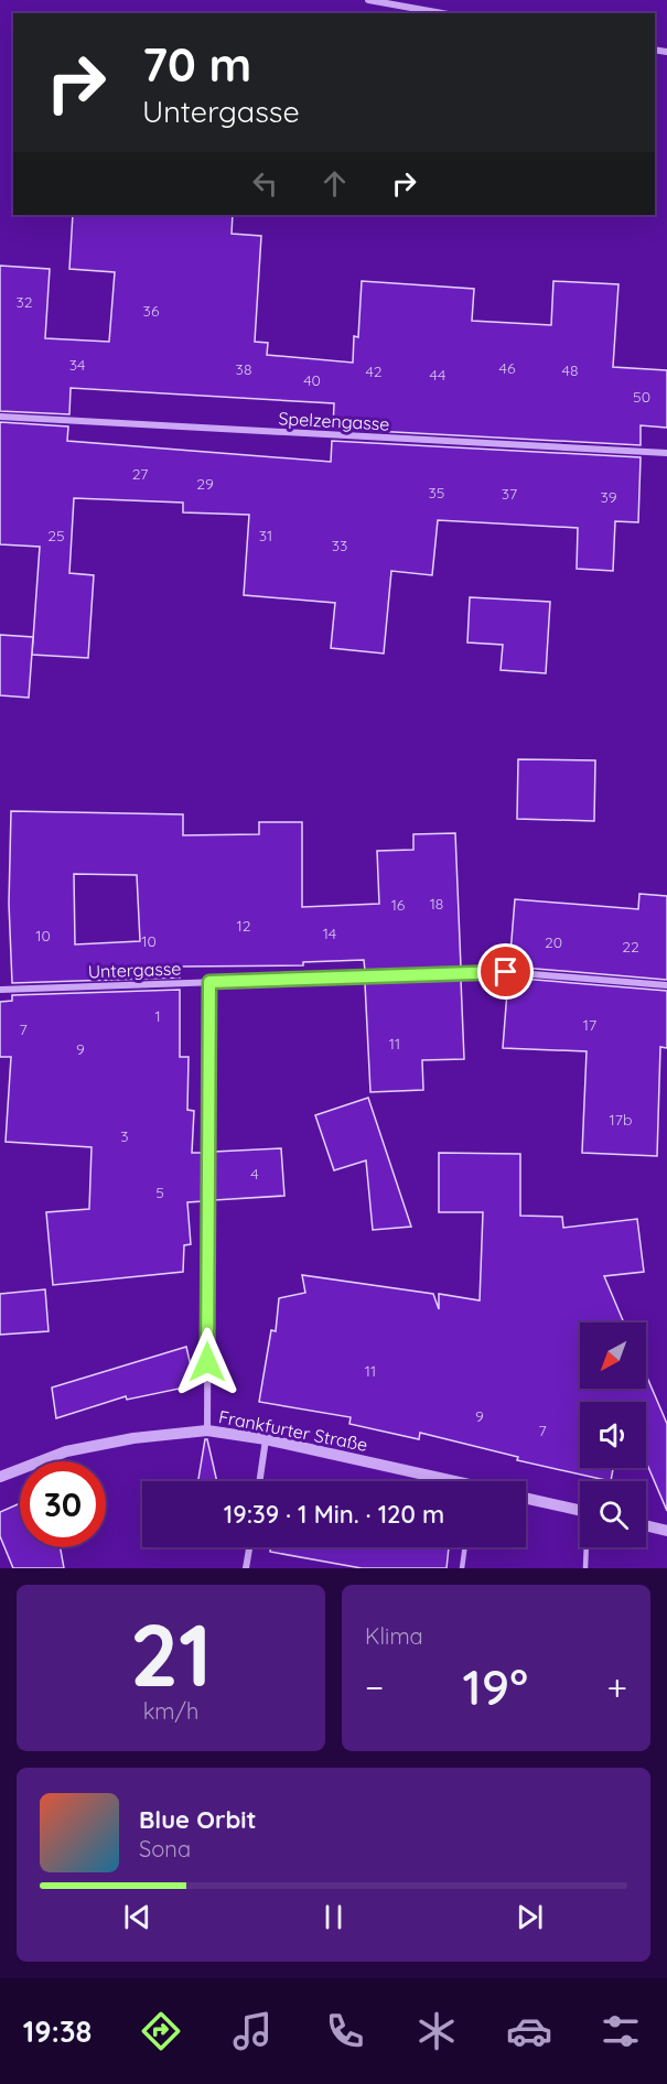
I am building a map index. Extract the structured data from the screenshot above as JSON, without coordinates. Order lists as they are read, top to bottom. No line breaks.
{"streets":{"street":["Spelzengasse","Untergasse","Frankfurter Straße"]},"house_numbers":["32","36","34","46","38","48","42","44","40","50","27","29","35","37","39","25","31","33","18","16","12","14","10","10","20","22","1","17","7","11","9","17b","3","4","5","11","9","7"],"north":"bottom left","page":{"turn":["70 m","Untergasse"],"limit":"30","trip":"19:39 · 1 Min. · 120 m","tile":[["21","km/h"],"Klima"],"heat":["−","19°","+"],"song":["Blue Orbit","Sona"],"tabs":"19:38"}}
